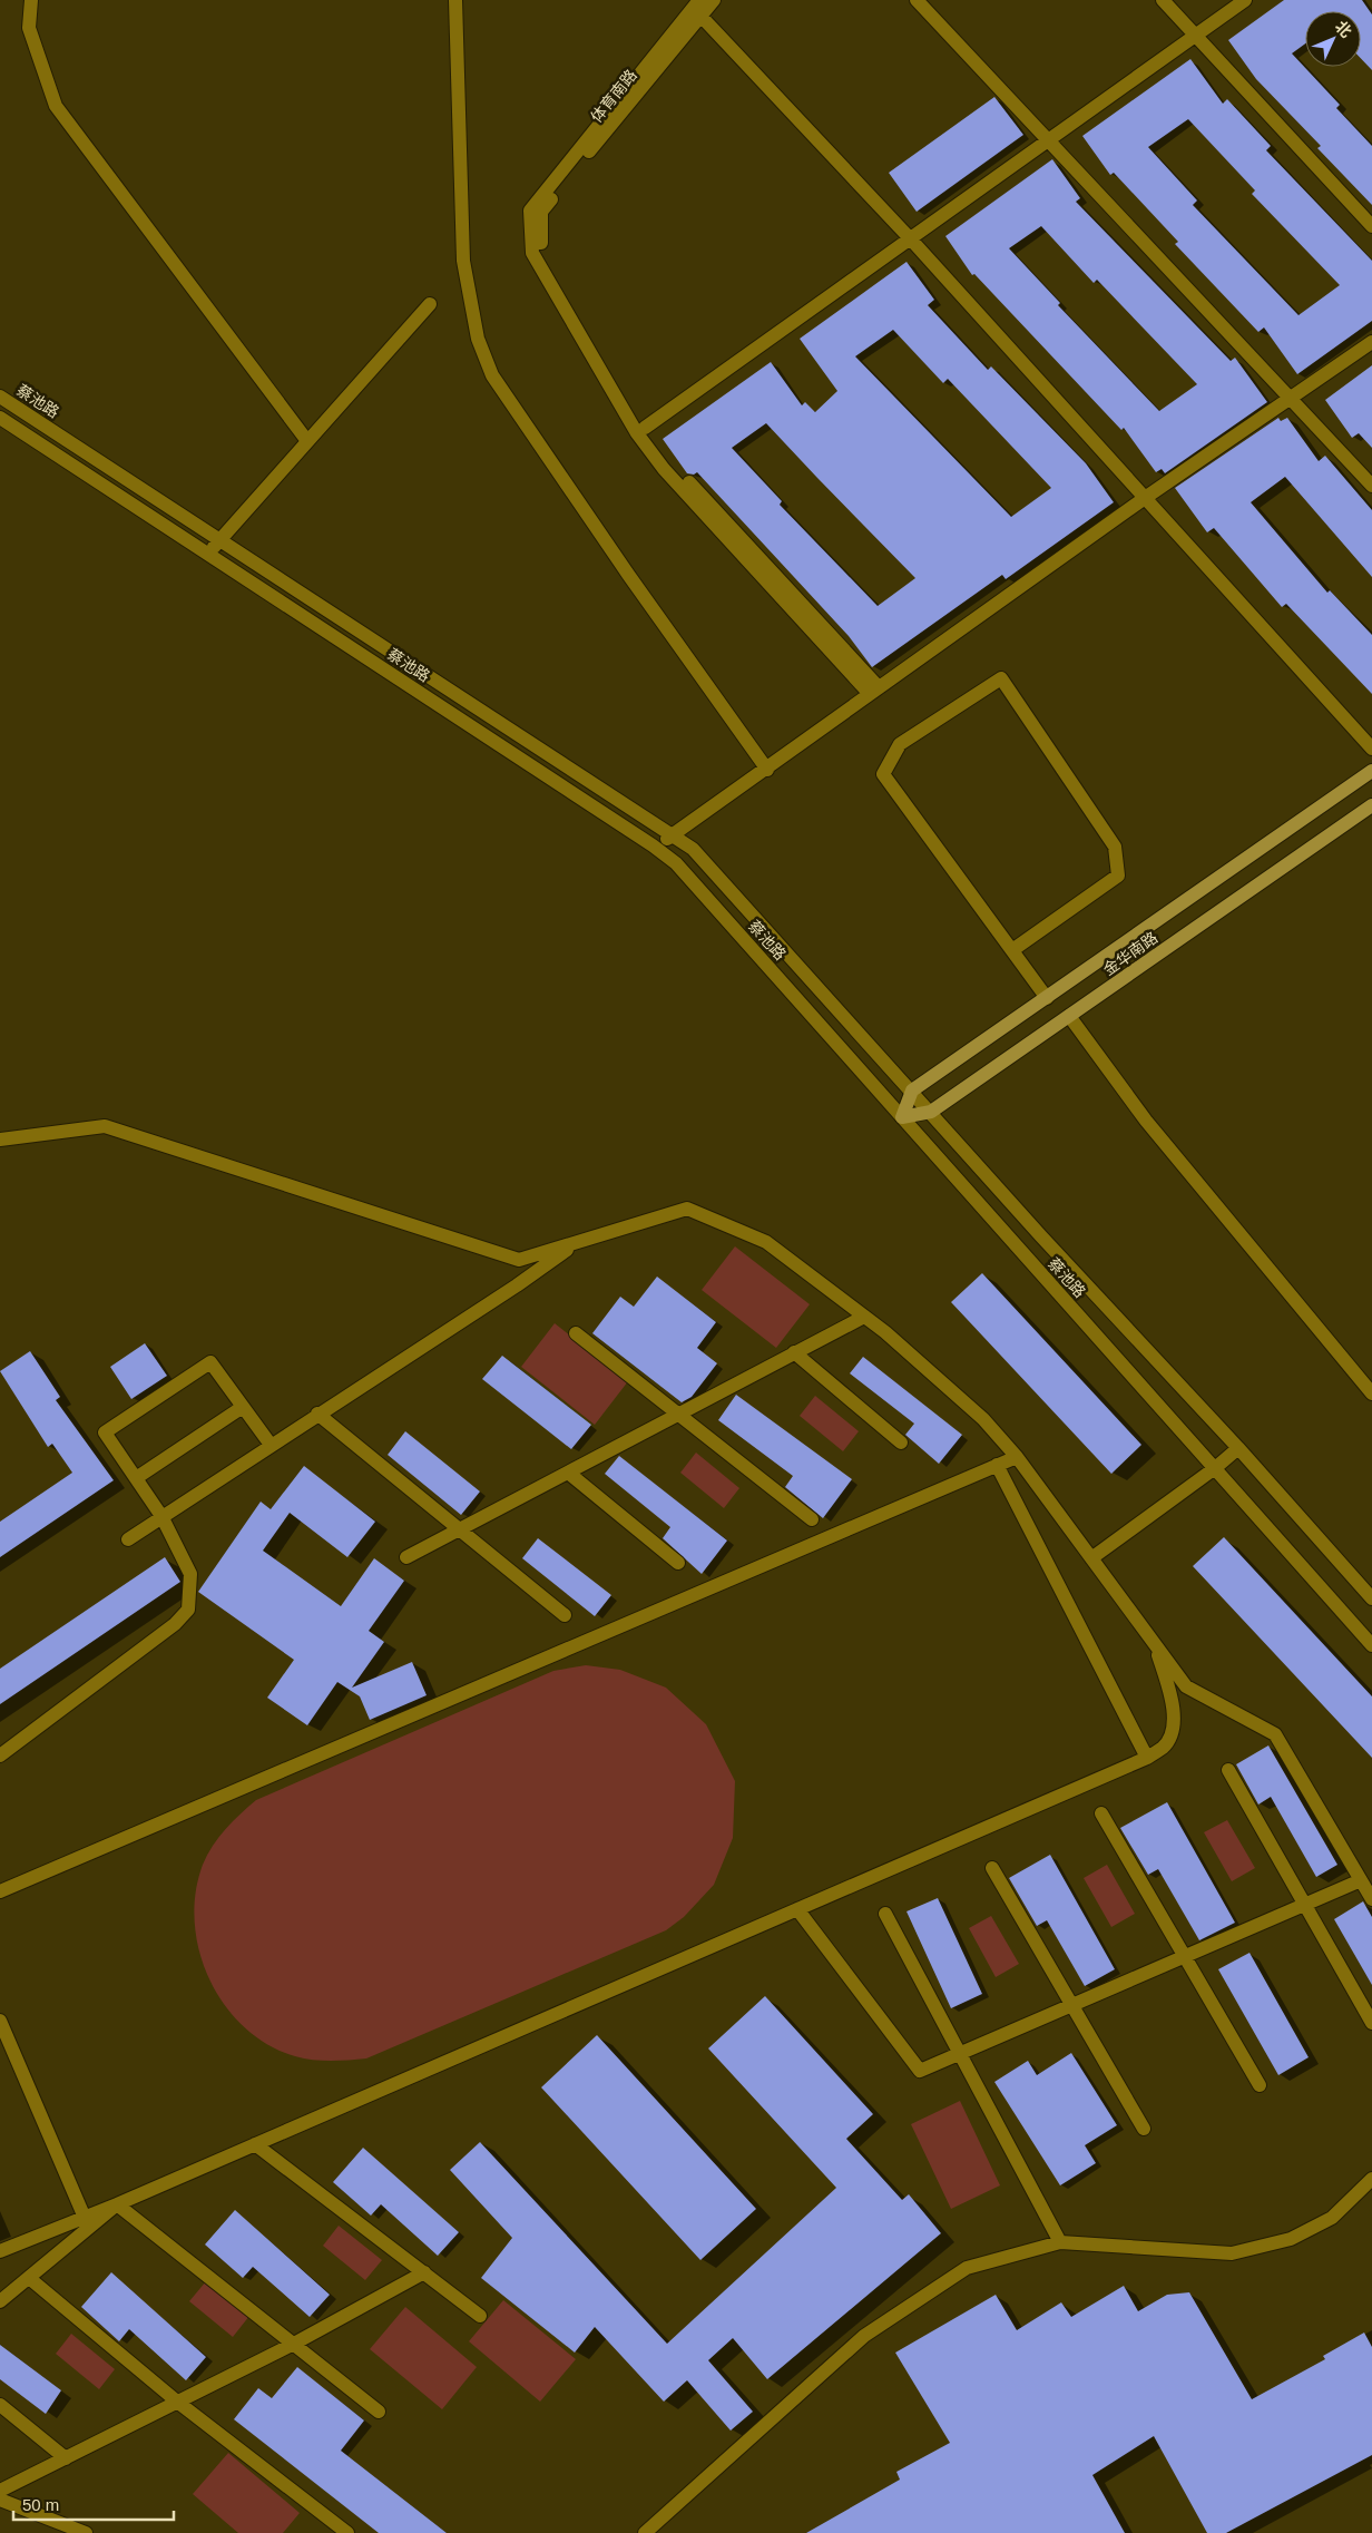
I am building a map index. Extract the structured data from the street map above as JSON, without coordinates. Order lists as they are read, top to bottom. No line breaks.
{"streets":{"main road":["金华南路"],"street":["体育南路","蔡池路"]},"crossings":[["蔡池路","金华南路"]],"scale_bar":"50 m","north":"top right"}
